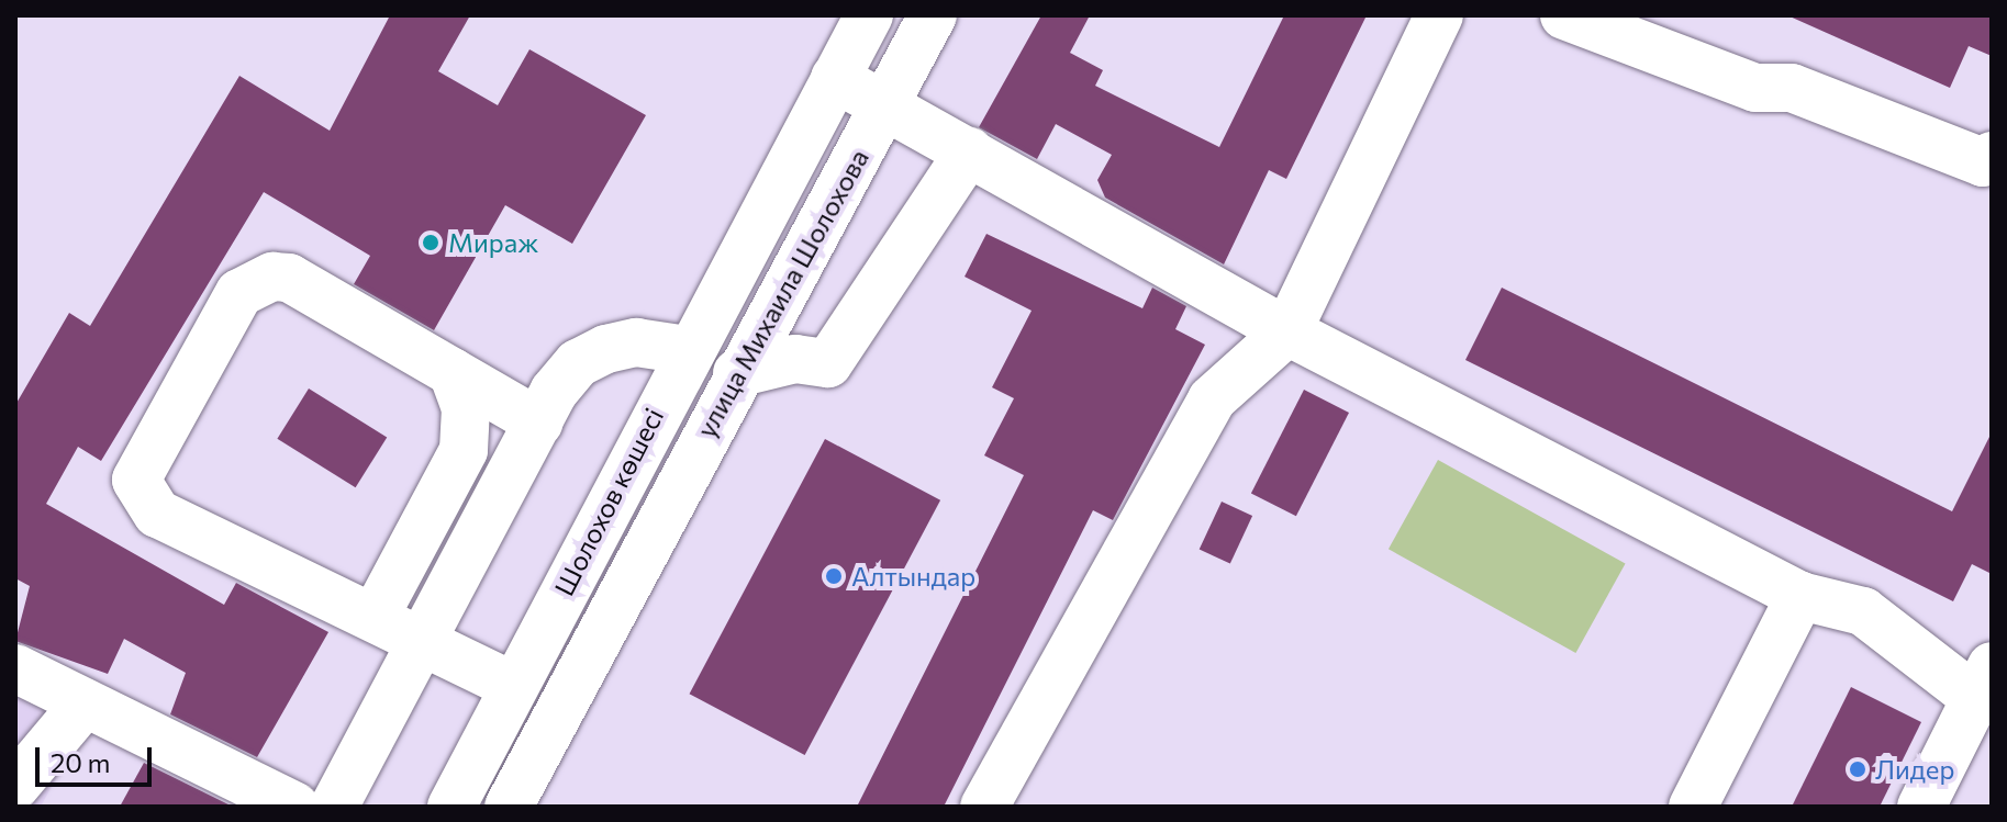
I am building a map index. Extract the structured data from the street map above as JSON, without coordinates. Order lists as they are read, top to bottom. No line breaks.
{"streets":{"main road":["улица Михаила Шолохова","Шолохов көшесі"]},"crossings":[["улица Михаила Шолохова","Шолохов көшесі"]],"places":["Мираж","Алтындар","Лидер"],"scale_bar":"20 m"}
